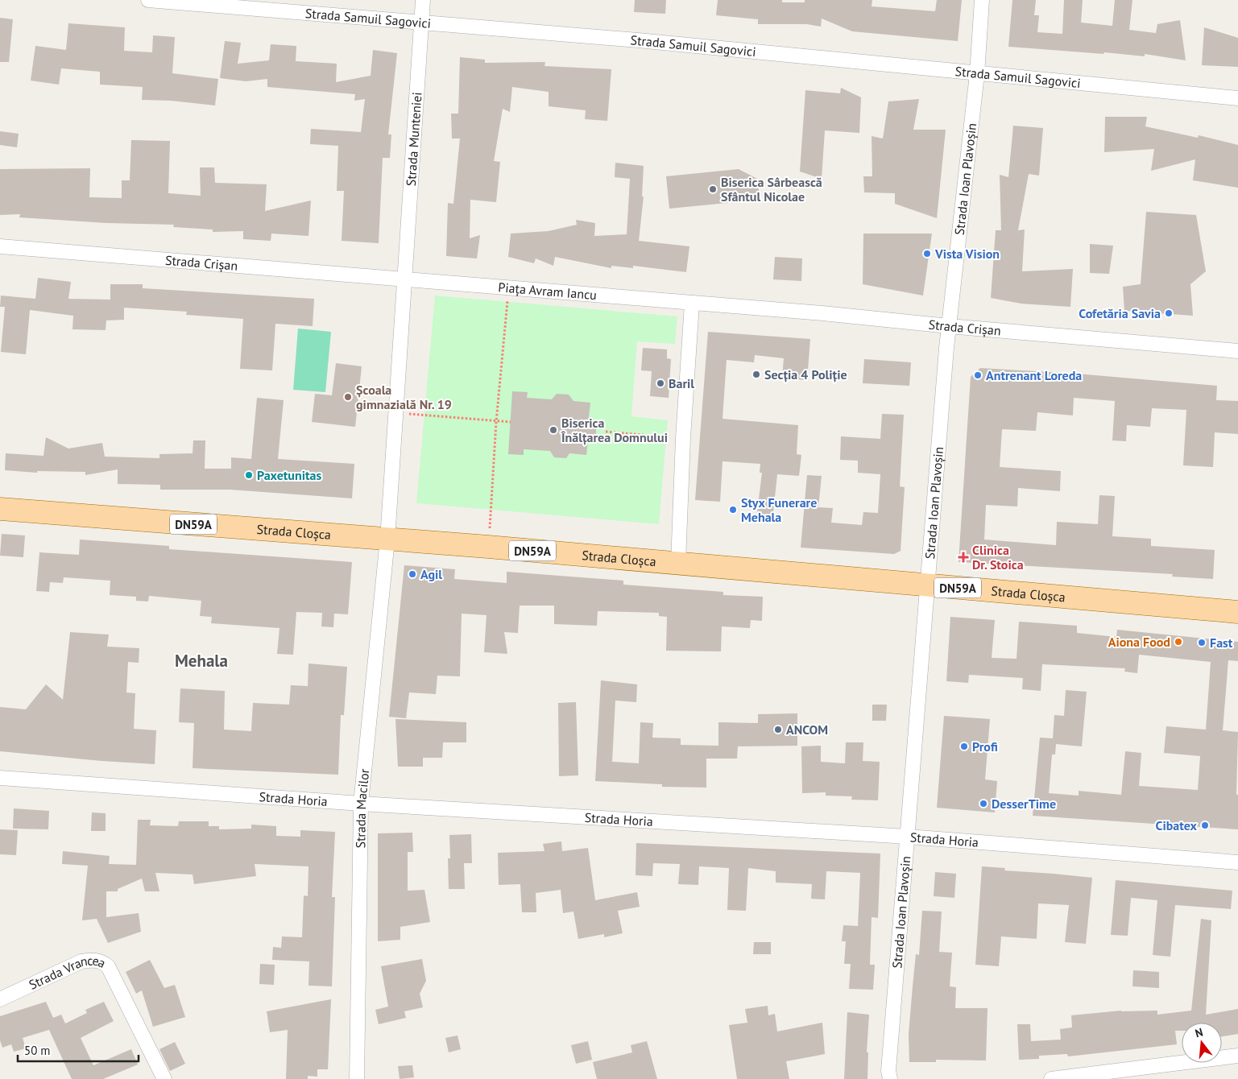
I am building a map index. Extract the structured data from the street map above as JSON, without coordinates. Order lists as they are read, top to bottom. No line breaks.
{"streets":{"main road":["DN59A","Strada Cloșca"],"street":["Strada Samuil Sagovici","Strada Munteniei","Strada Ioan Plavoșin","Strada Crișan","Piața Avram Iancu","Strada Horia","Strada Macilor","Strada Vrancea"]},"crossings":[["Strada Samuil Sagovici","Strada Munteniei"],["Strada Samuil Sagovici","Strada Ioan Plavoșin"],["Strada Munteniei","Strada Crișan"],["Strada Munteniei","Piața Avram Iancu"],["Strada Ioan Plavoșin","Strada Crișan"],["Strada Ioan Plavoșin","Strada Cloșca"],["Strada Ioan Plavoșin","Strada Horia"],["Strada Crișan","Piața Avram Iancu"],["Strada Cloșca","Strada Macilor"],["Strada Horia","Strada Macilor"]],"districts":["Mehala"],"places":{"other":["Biserica Sârbească Sfântul Nicolae","Vista Vision","Cofetăria Savia","Secția 4 Poliție","Antrenant Loreda","Baril","Școala gimnazială Nr. 19","Biserica Înălțarea Domnului","Paxetunitas","Styx Funerare Mehala","Agil","Aiona Food","Fast","ANCOM","Profi","DesserTime","Cibatex"],"health":["Clinica Dr. Stoica"]},"scale_bar":"50 m","north":"top"}
